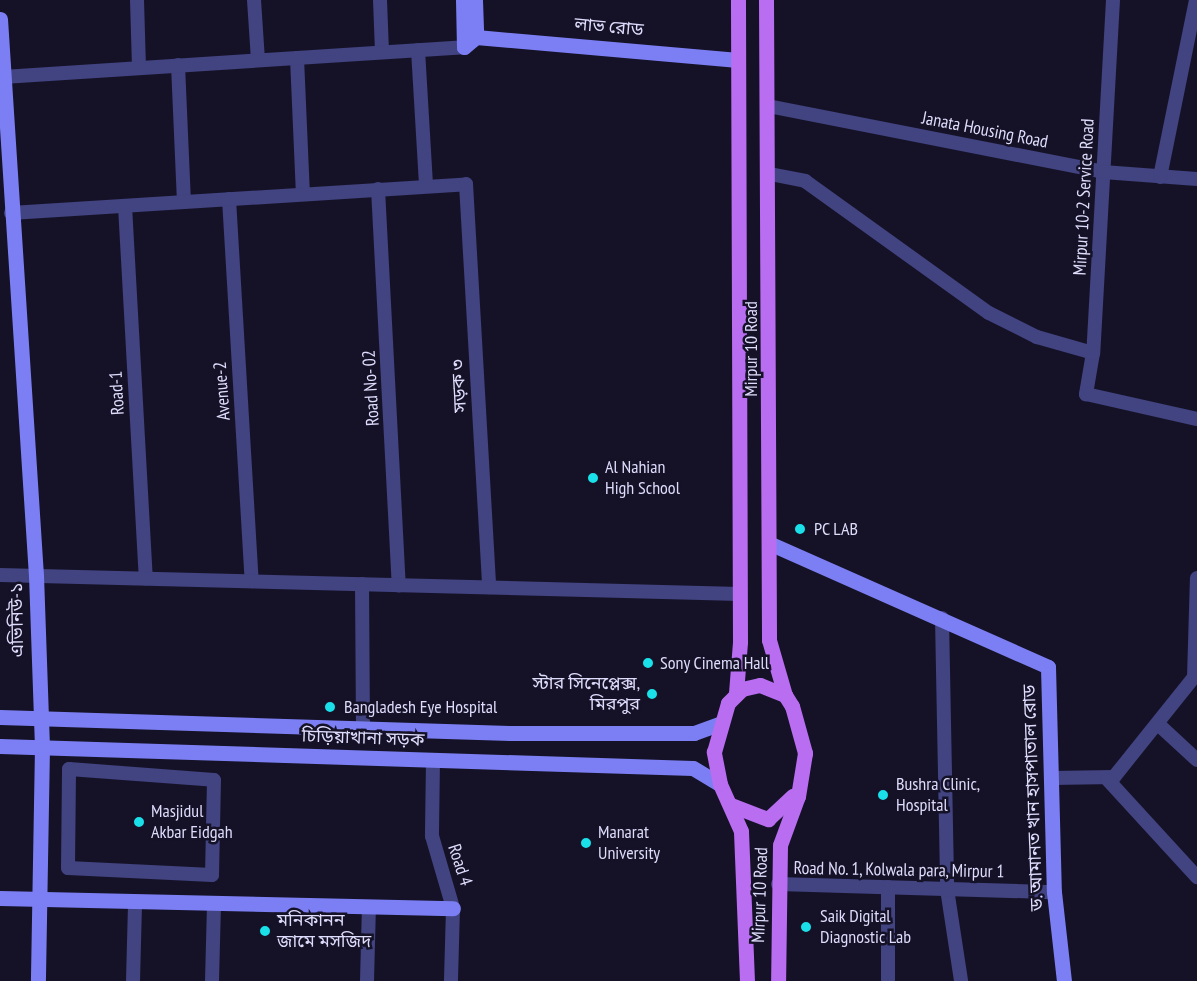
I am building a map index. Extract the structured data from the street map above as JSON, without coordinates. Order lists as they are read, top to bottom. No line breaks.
{"streets":{"main road":["Mirpur 10 Road"],"street":["লাভ রোড","Janata Housing Road","Mirpur 10-2 Service Road","সড়ক ৩","Road No- 02","Avenue-2","Road-1","এভিনিউ-১","চিড়িয়াখানা সড়ক","ড. আমানত খান হাসপাতাল রোড","Road 4","Road No. 1, Kolwala para, Mirpur 1"]},"crossings":[["লাভ রোড","Mirpur 10 Road"],["Janata Housing Road","Mirpur 10-2 Service Road"],["Janata Housing Road","Mirpur 10 Road"],["Mirpur 10 Road","চিড়িয়াখানা সড়ক"],["Mirpur 10 Road","ড. আমানত খান হাসপাতাল রোড"],["Mirpur 10 Road","Road No. 1, Kolwala para, Mirpur 1"],["এভিনিউ-১","চিড়িয়াখানা সড়ক"],["চিড়িয়াখানা সড়ক","Road 4"],["ড. আমানত খান হাসপাতাল রোড","Road No. 1, Kolwala para, Mirpur 1"]],"places":["Al Nahian High School","PC LAB","Sony Cinema Hall","স্টার সিনেপ্লেক্স, মিরপুর","Bangladesh Eye Hospital","Bushra Clinic, Hospital","Masjidul Akbar Eidgah","Manarat University","Saik Digital Diagnostic Lab","মনিকানন জামে মসজিদ"]}
